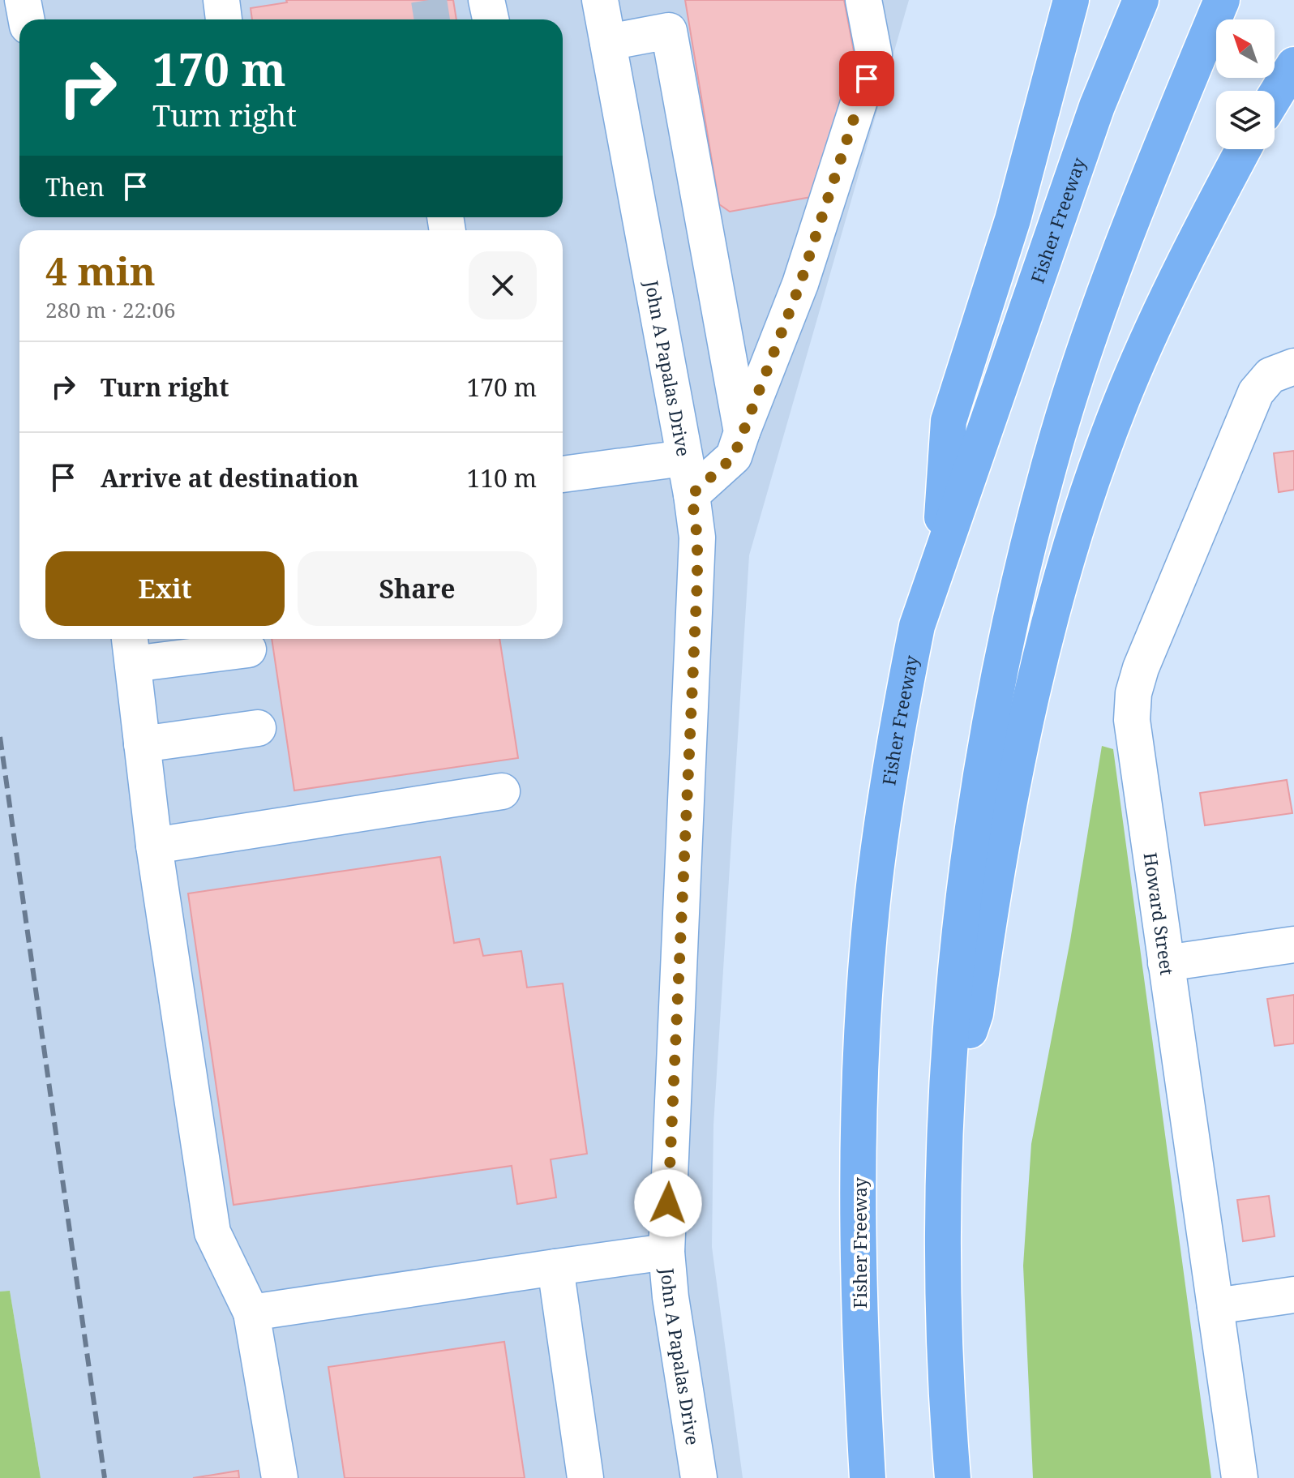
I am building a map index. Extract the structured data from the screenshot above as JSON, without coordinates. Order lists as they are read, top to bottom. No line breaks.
{"streets":{"highway":["Fisher Freeway"],"street":["John A Papalas Drive","Howard Street"]},"north":"top left","page":{"turn":["170 m","Turn right"],"then":"Then","heading":["4 min","280 m · 22:06"],"list":[{"name":"Turn right","value":"170 m"},{"name":"Arrive at destination","value":"110 m"}],"buttons":["Exit","Share"]}}
